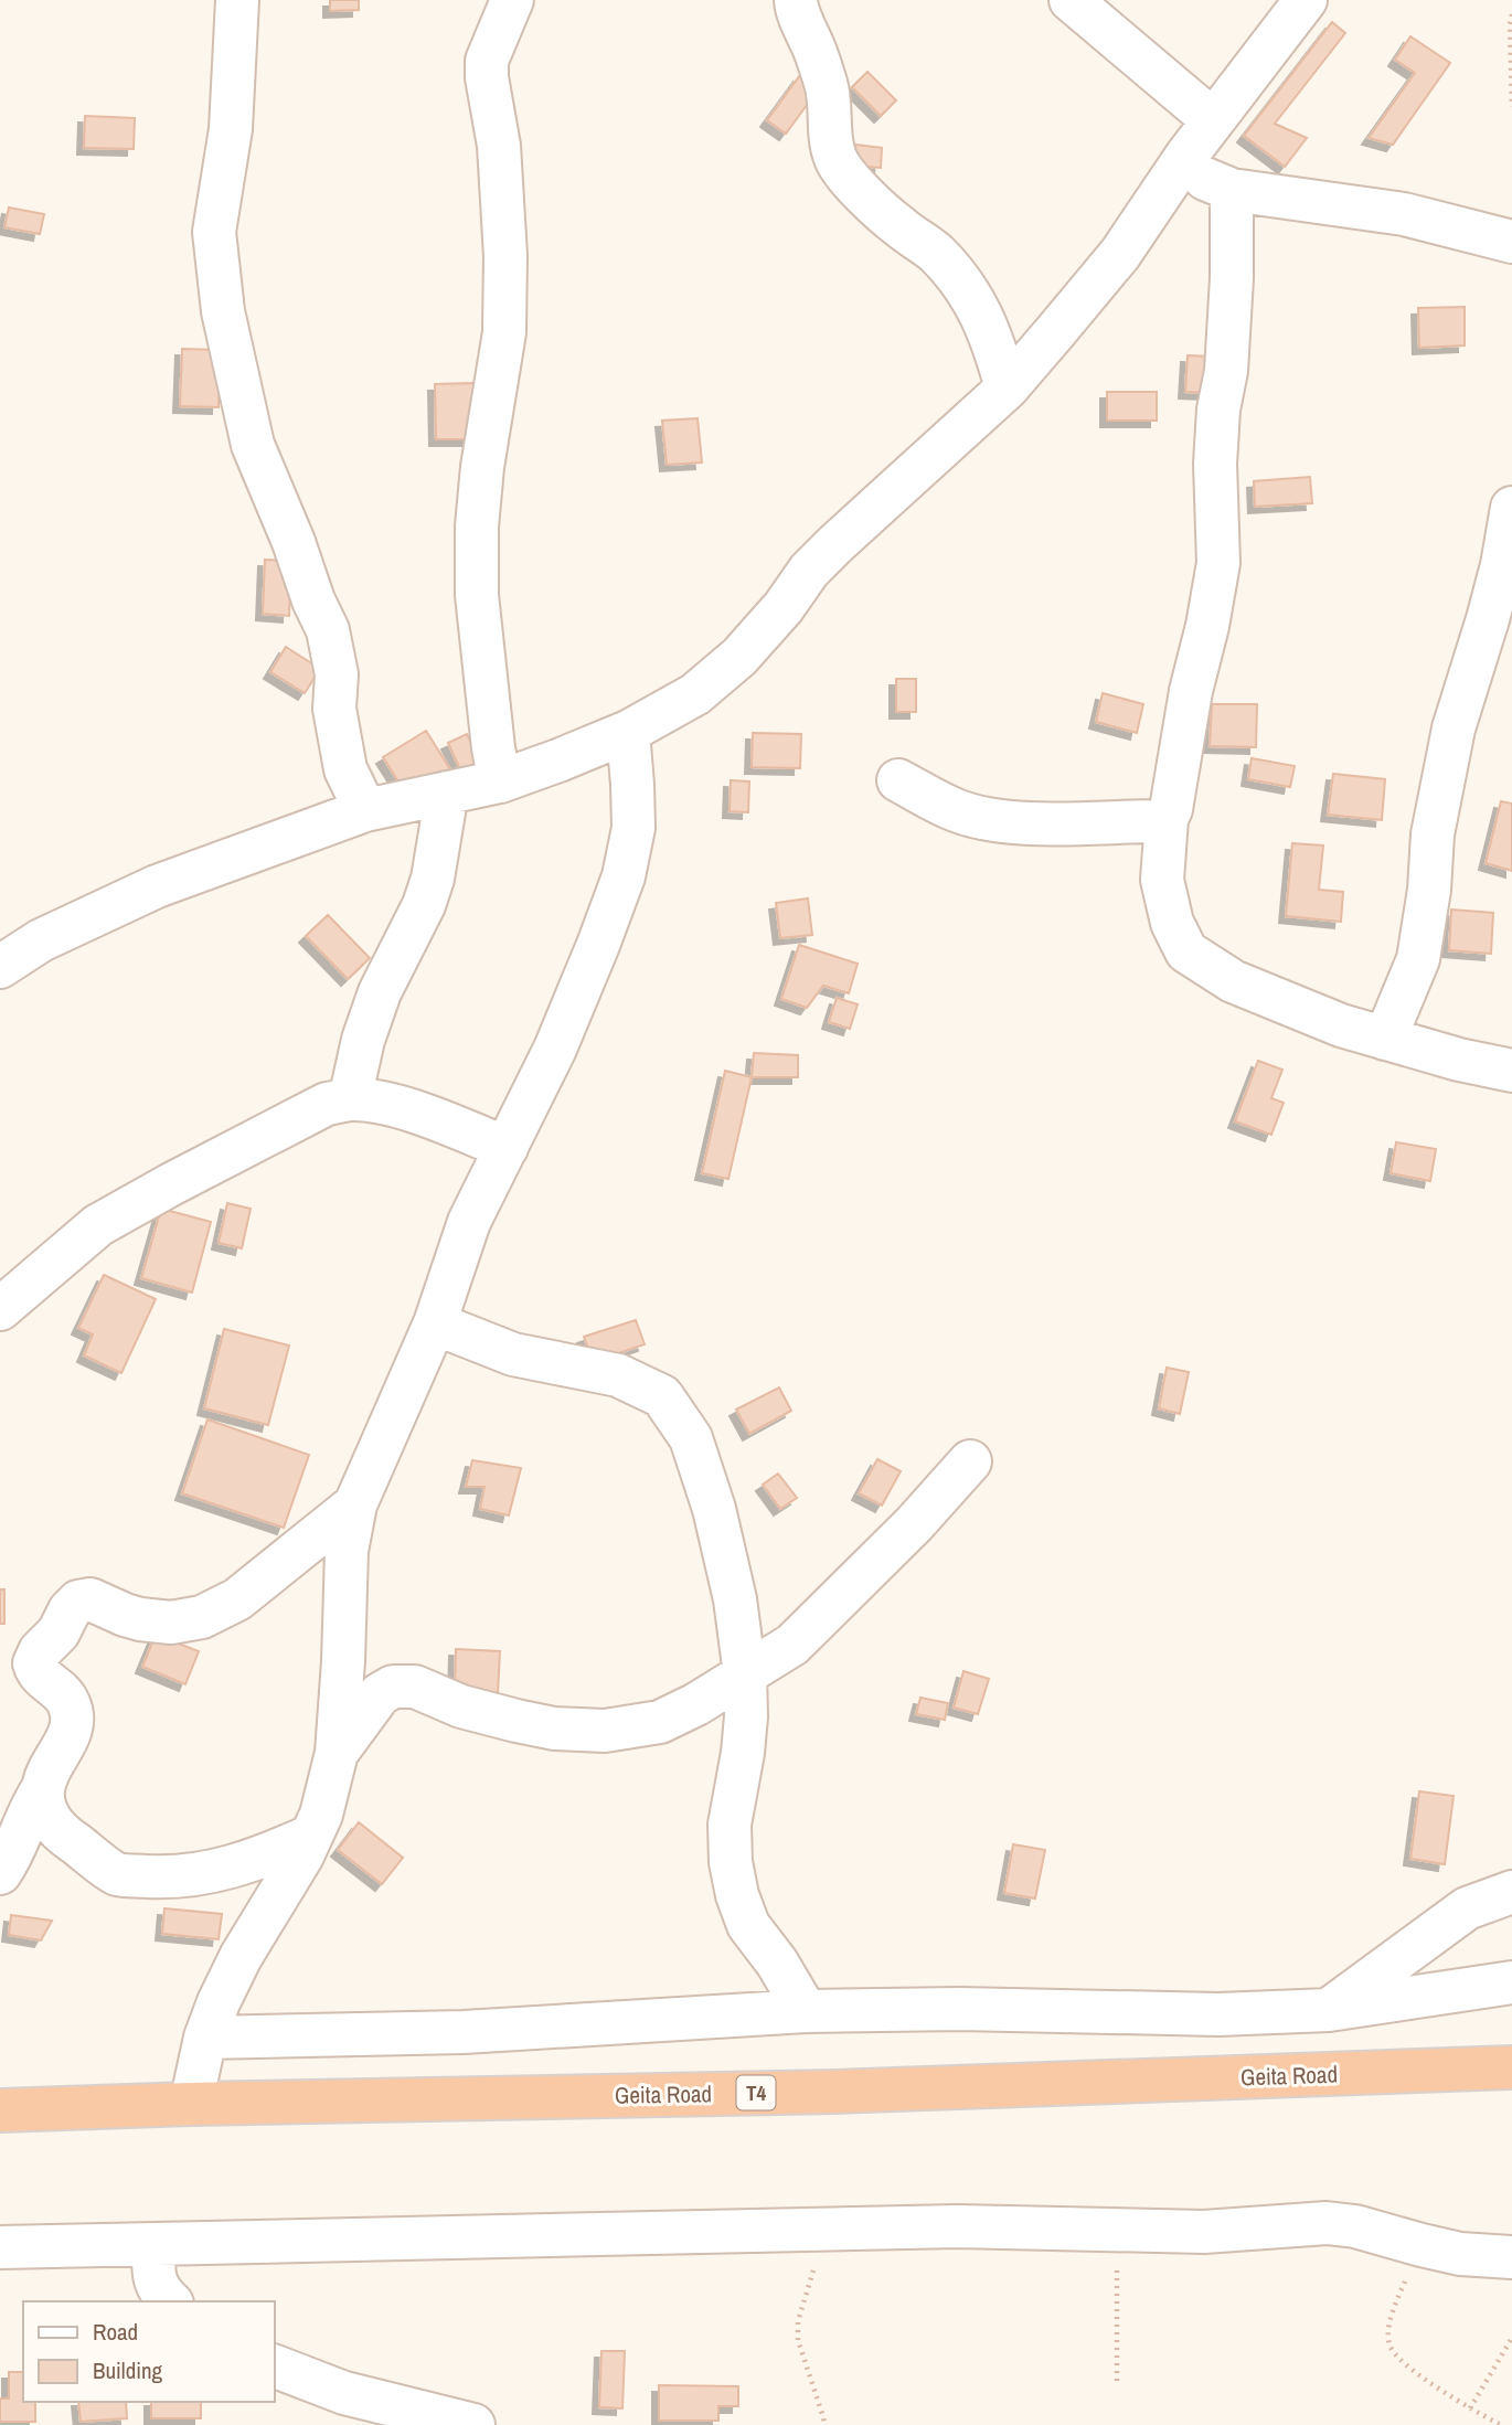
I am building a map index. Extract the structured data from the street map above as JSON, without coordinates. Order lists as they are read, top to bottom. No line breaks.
{"streets":{"highway":["Geita Road","T4"]},"legend":["Road","Building"]}
